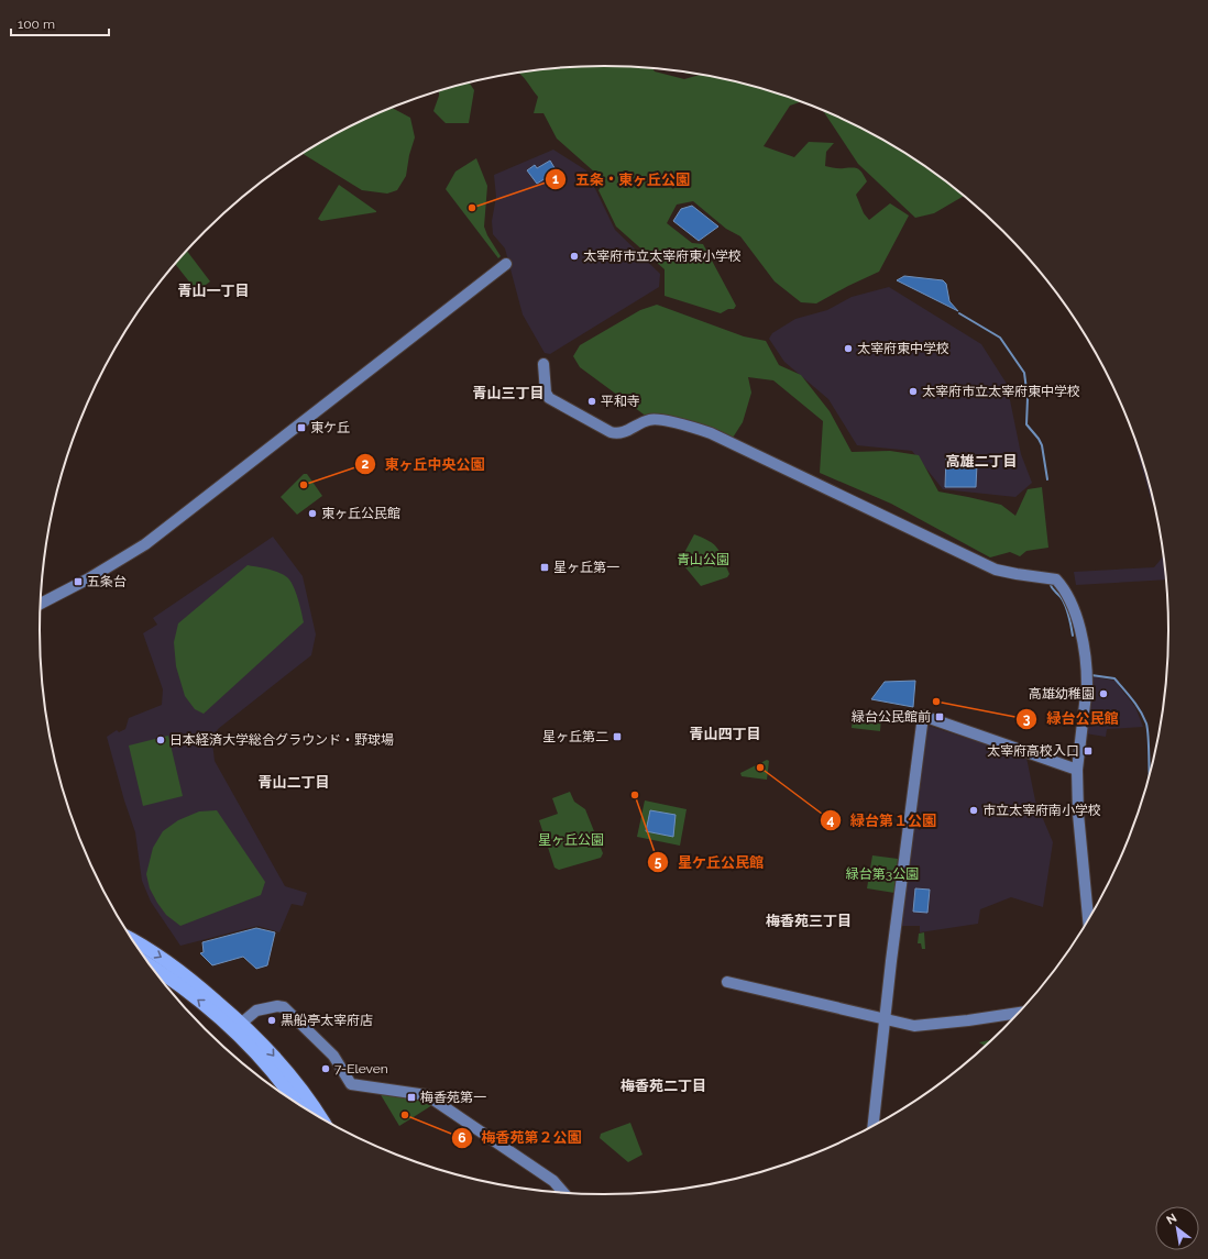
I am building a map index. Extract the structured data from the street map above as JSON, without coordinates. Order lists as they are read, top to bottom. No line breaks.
{"districts":["青山一丁目","青山三丁目","高雄二丁目","青山四丁目","青山二丁目","梅香苑三丁目","梅香苑二丁目"],"parks":["青山公園","星ヶ丘公園","緑台第3公園"],"places":{"other":["五条・東ヶ丘公園","太宰府市立太宰府東小学校","太宰府東中学校","太宰府市立太宰府東中学校","平和寺","東ヶ丘中央公園","東ヶ丘公民館","高雄幼稚園","緑台公民館","日本経済大学総合グラウンド・野球場","緑台第１公園","星ケ丘公民館","市立太宰府南小学校","黒船亭太宰府店","7-Eleven","梅香苑第２公園"],"transit":["東ケ丘","星ヶ丘第一","五条台","緑台公民館前","星ヶ丘第二","太宰府高校入口","梅香苑第一"]},"scale_bar":"100 m","north":"top left"}
